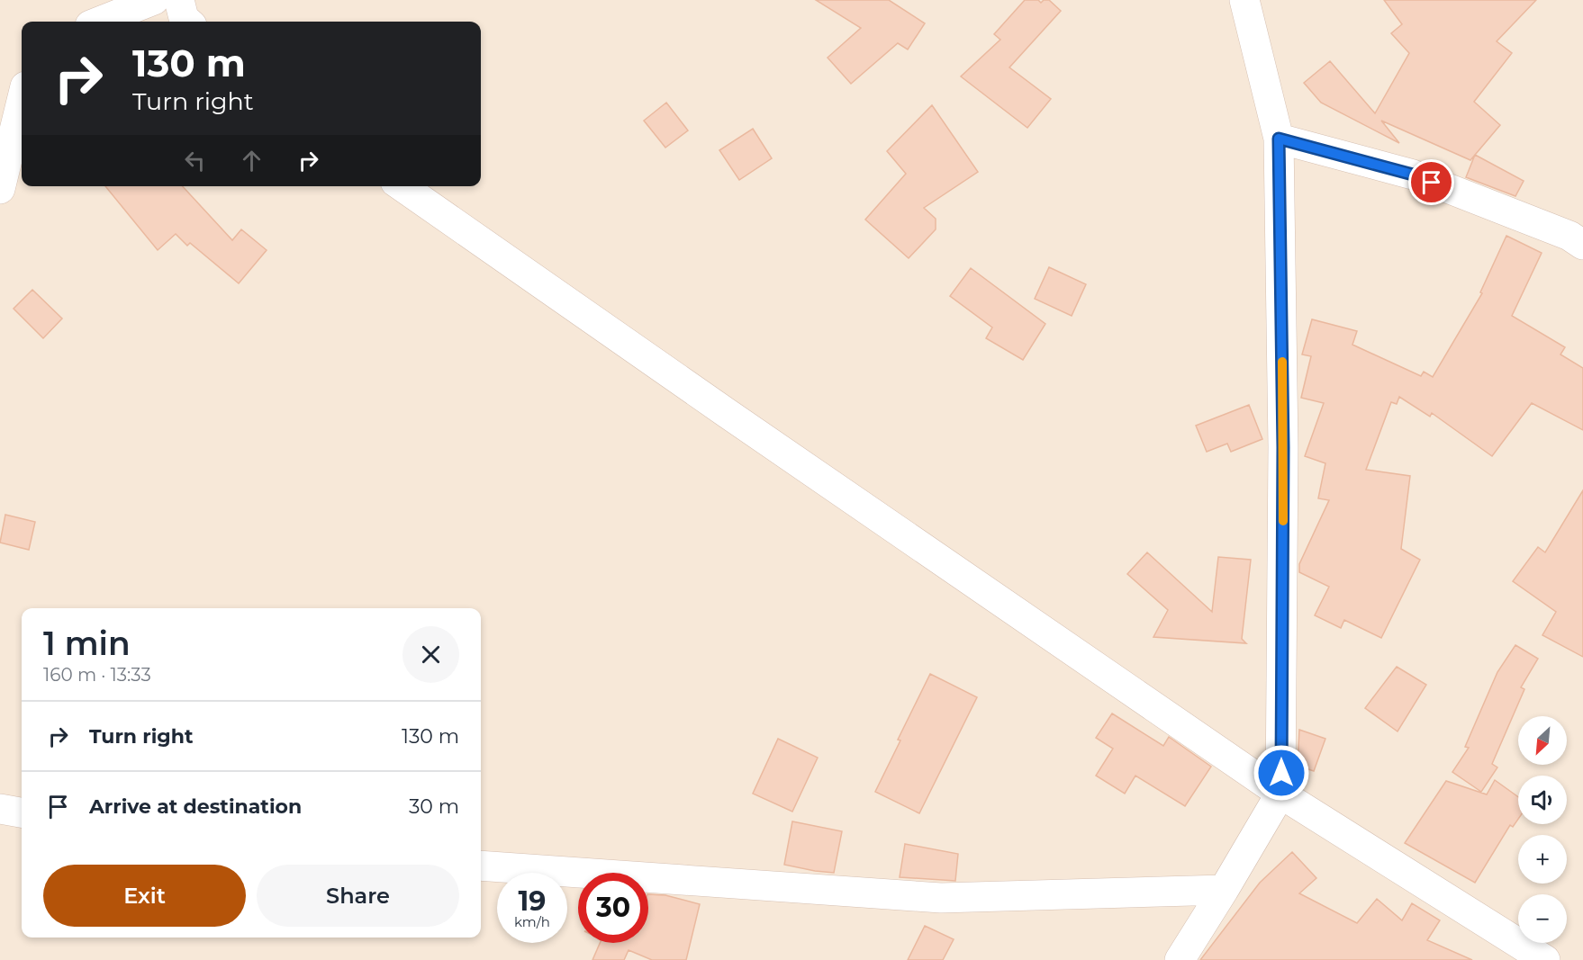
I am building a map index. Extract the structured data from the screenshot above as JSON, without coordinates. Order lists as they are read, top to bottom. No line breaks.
{"north":"bottom left","page":{"turn":["130 m","Turn right"],"heading":["1 min","160 m · 13:33"],"list":[{"name":"Turn right","value":"130 m"},{"name":"Arrive at destination","value":"30 m"}],"map_buttons":["+","−"],"buttons":["Exit","Share"],"speed":"19 km/h","limit":"30"}}
